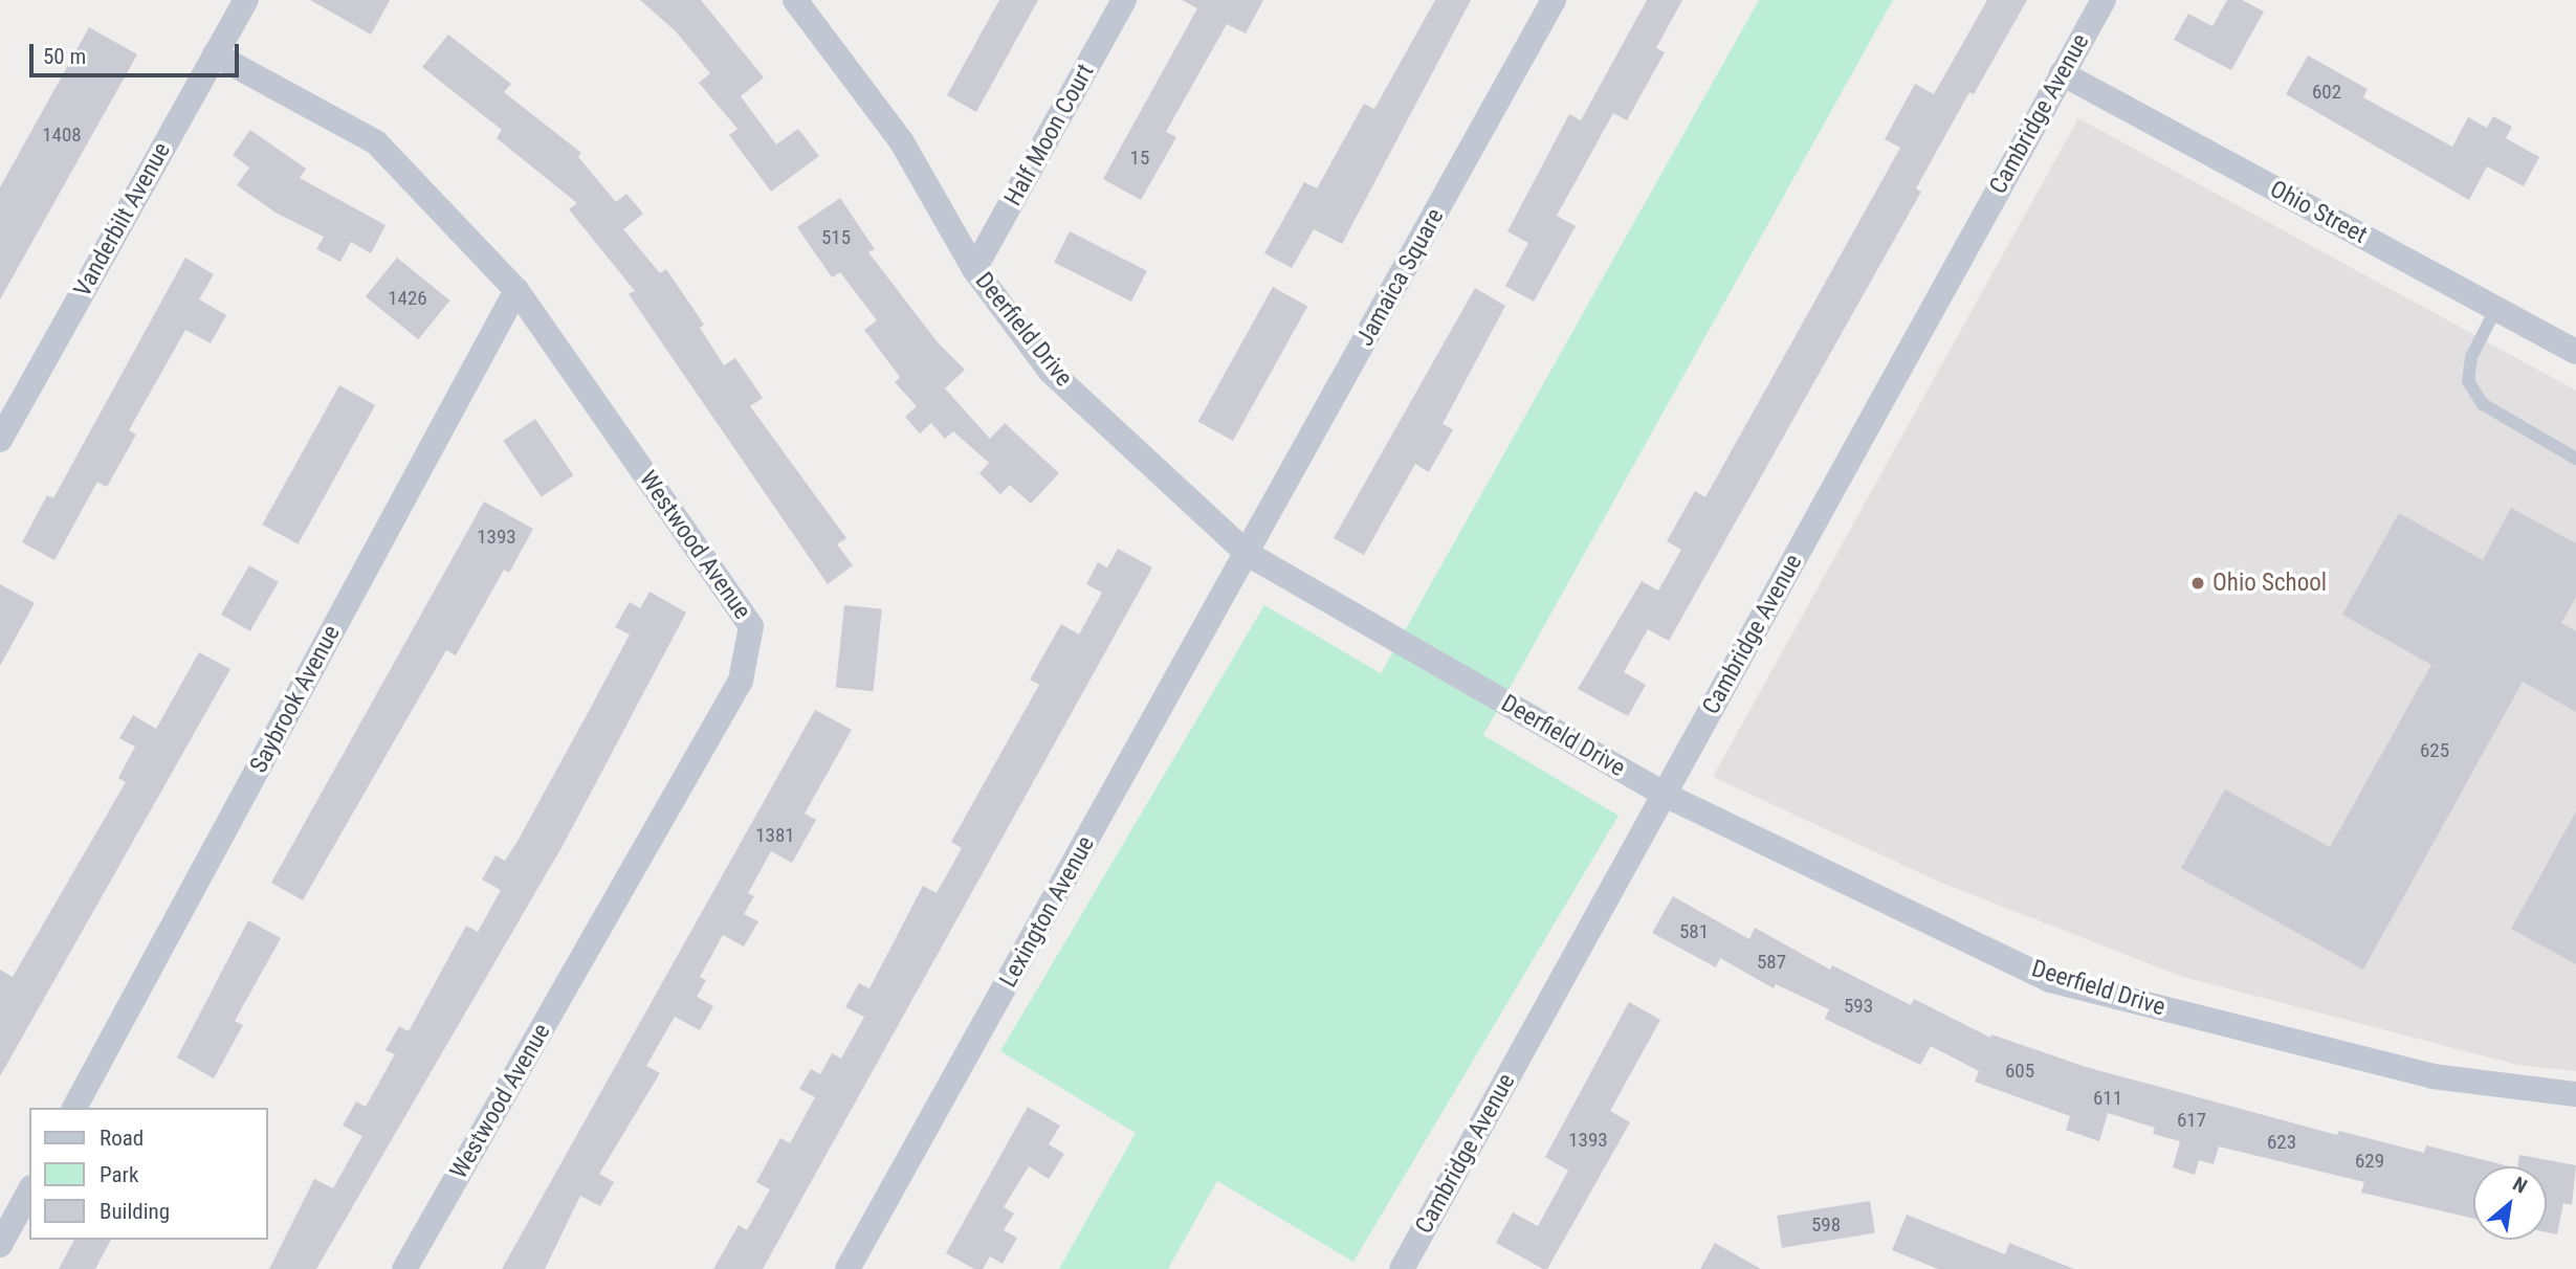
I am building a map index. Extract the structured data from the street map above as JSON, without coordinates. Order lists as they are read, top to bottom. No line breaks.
{"streets":{"street":["Cambridge Avenue","Half Moon Court","Ohio Street","Vanderbilt Avenue","Jamaica Square","Deerfield Drive","Westwood Avenue","Saybrook Avenue","Lexington Avenue"]},"crossings":[["Cambridge Avenue","Ohio Street"],["Cambridge Avenue","Deerfield Drive"],["Half Moon Court","Deerfield Drive"],["Vanderbilt Avenue","Westwood Avenue"],["Jamaica Square","Deerfield Drive"],["Jamaica Square","Lexington Avenue"],["Deerfield Drive","Lexington Avenue"],["Westwood Avenue","Saybrook Avenue"]],"places":["Ohio School"],"house_numbers":["602","1408","15","515","1426","1393","625","1381","581","587","593","605","611","617","1393","623","629","598"],"legend":["Road","Park","Building"],"scale_bar":"50 m","north":"top right"}
